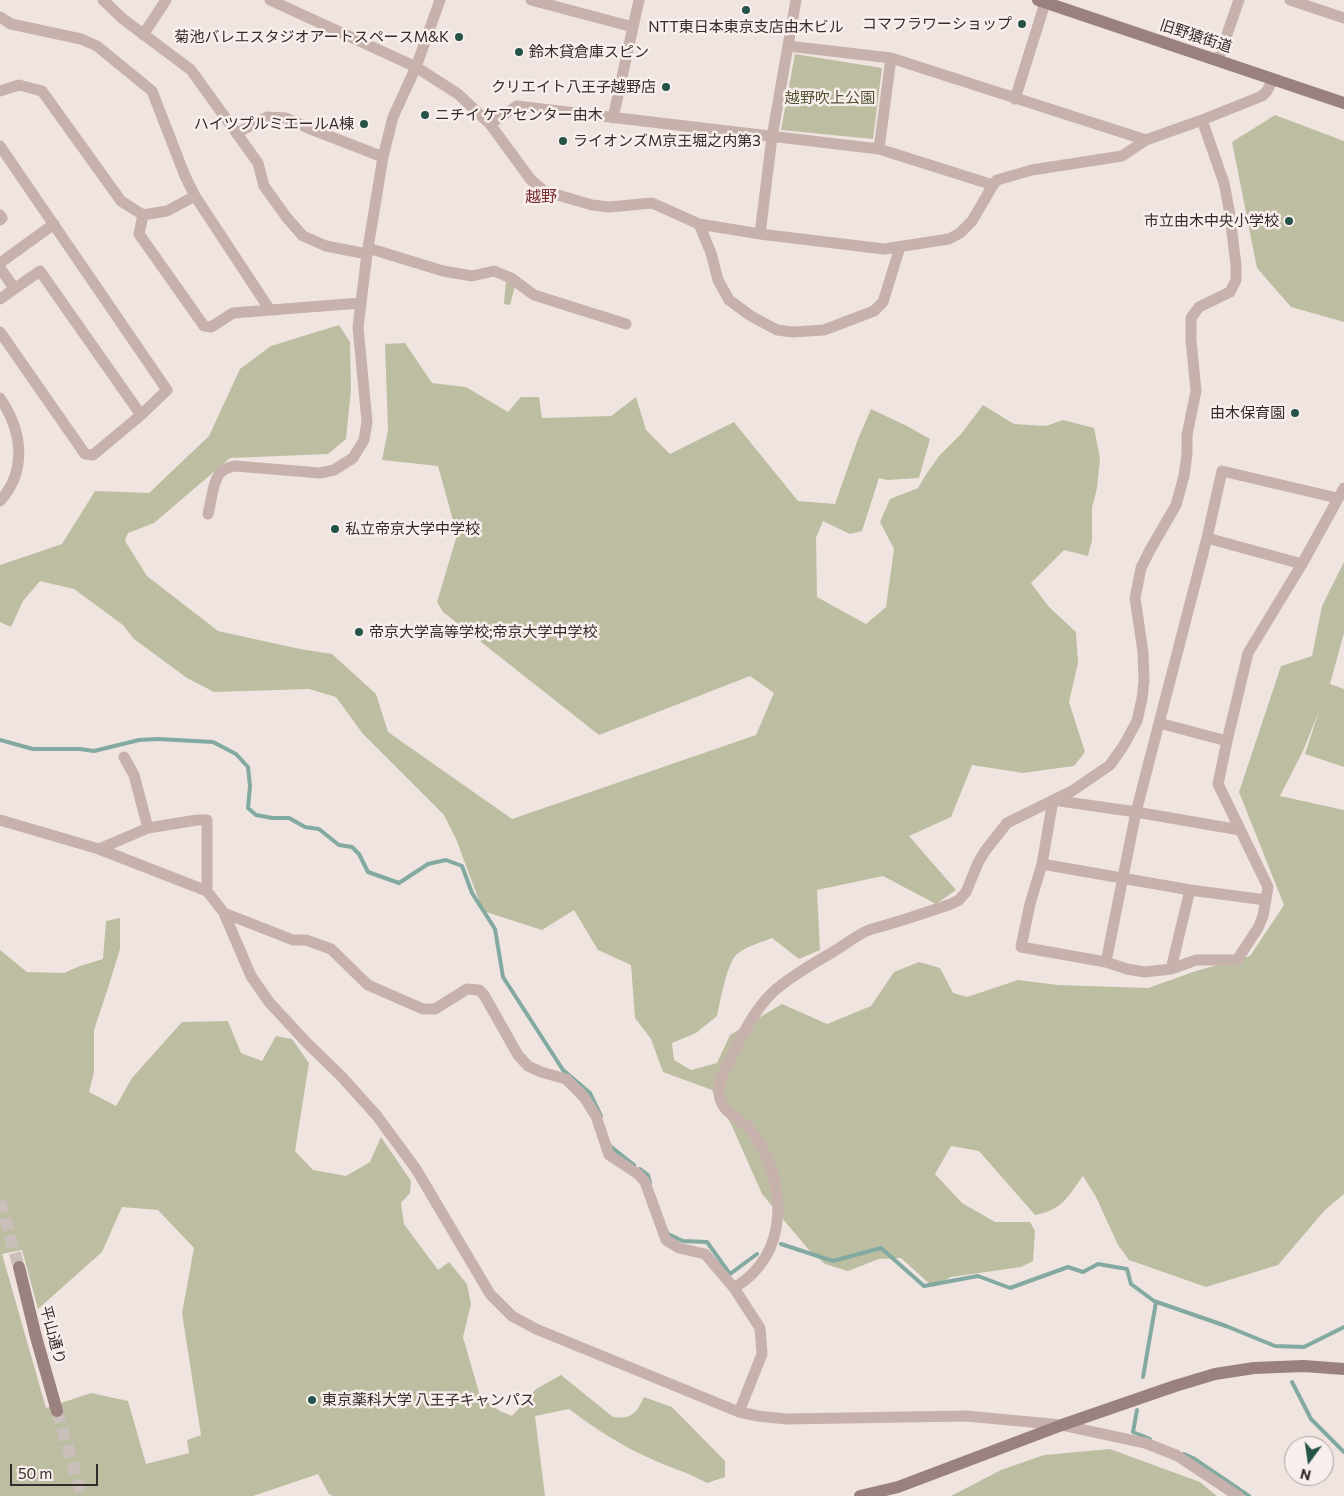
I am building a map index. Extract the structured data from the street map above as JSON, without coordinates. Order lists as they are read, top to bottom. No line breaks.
{"streets":{"street":["旧野猿街道","平山通り"]},"districts":["越野"],"parks":["越野吹上公園"],"places":["NTT東日本東京支店由木ビル","コマフラワーショップ","菊池バレエスタジオアートスペースM&K","鈴木貸倉庫スピン","クリエイト八王子越野店","ニチイ ケアセンター由木","ハイツプルミエールA棟","ライオンズM京王堀之内第3","市立由木中央小学校","由木保育園","私立帝京大学中学校","帝京大学高等学校;帝京大学中学校","東京薬科大学 八王子キャンパス"],"scale_bar":"50 m","north":"bottom"}
